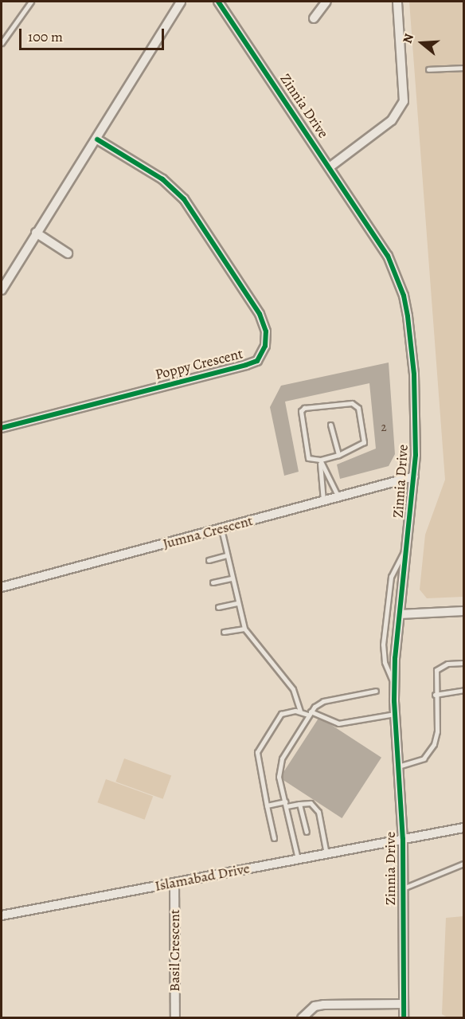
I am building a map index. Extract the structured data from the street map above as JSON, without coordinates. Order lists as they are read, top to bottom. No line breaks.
{"streets":{"street":["Zinnia Drive","Poppy Crescent","Jumna Crescent","Islamabad Drive","Basil Crescent"]},"crossings":[["Zinnia Drive","Jumna Crescent"],["Zinnia Drive","Islamabad Drive"],["Islamabad Drive","Basil Crescent"]],"house_numbers":["2"],"scale_bar":"100 m","north":"left"}
